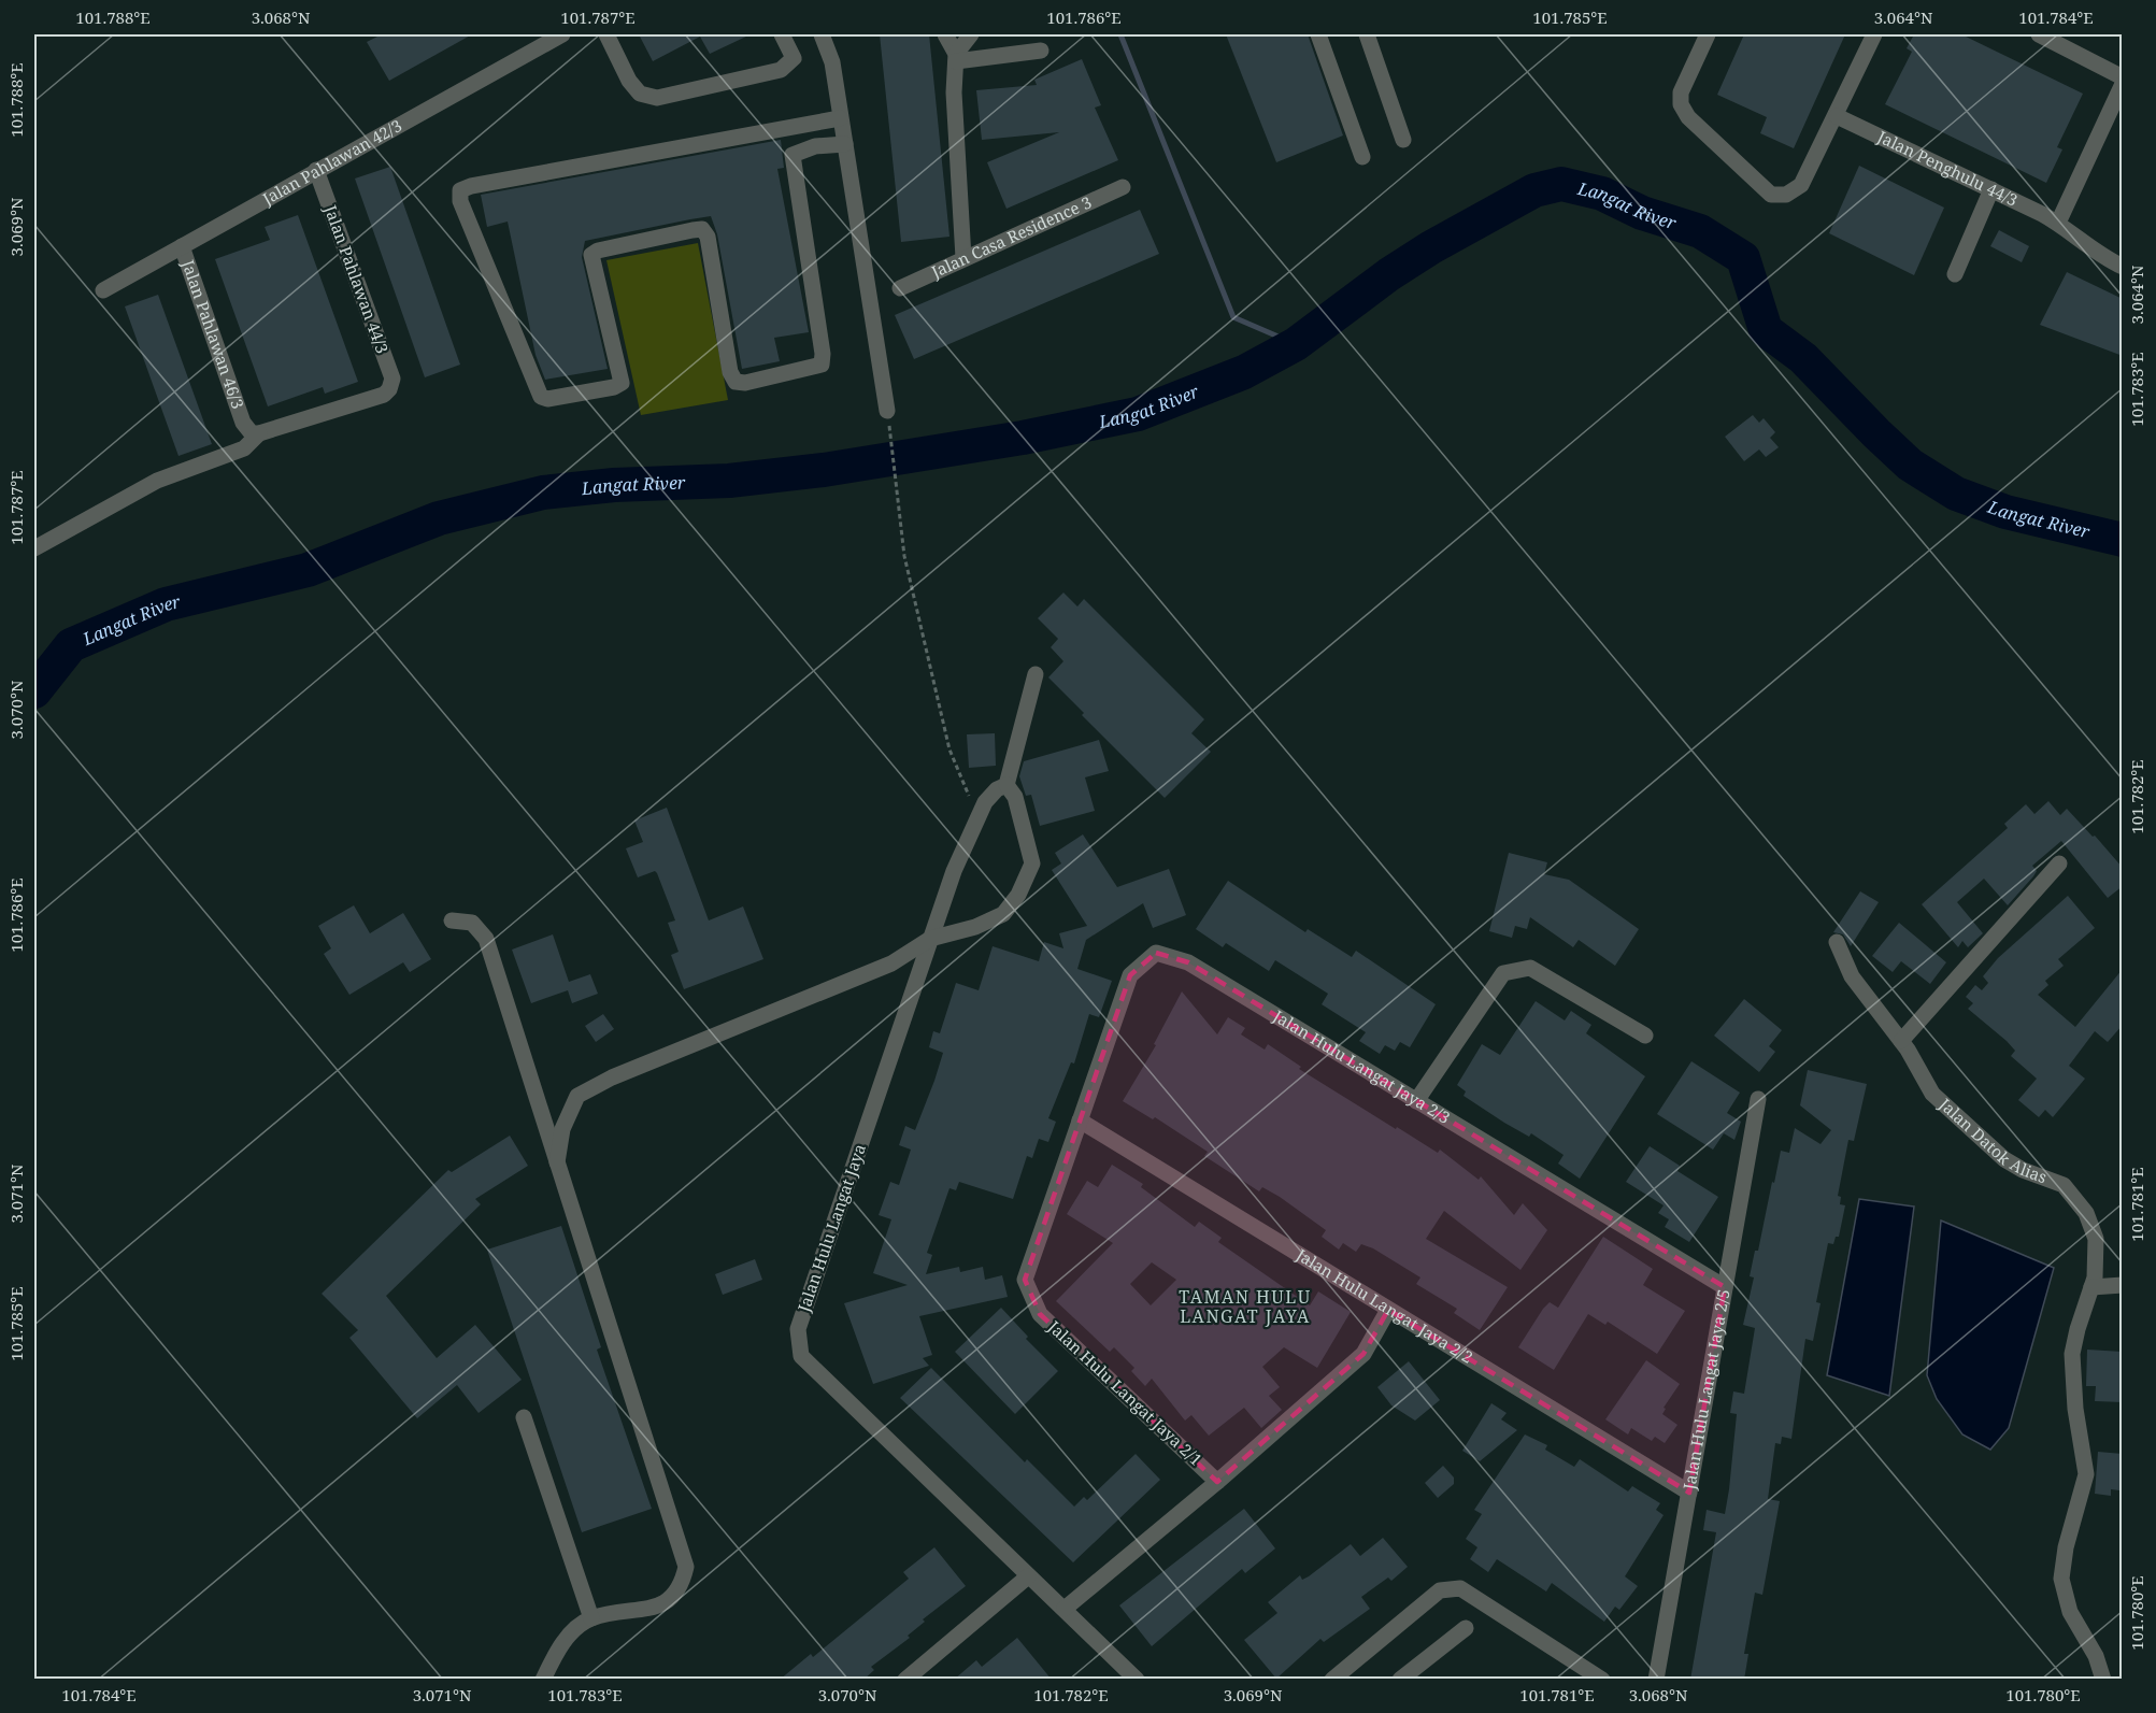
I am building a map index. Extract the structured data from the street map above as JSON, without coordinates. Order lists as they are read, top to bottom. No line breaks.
{"streets":{"street":["Jalan Pahlawan 42/3","Jalan Penghulu 44/3","Jalan Casa Residence 3","Jalan Pahlawan 44/3","Jalan Pahlawan 46/3","Jalan Hulu Langat Jaya 2/3","Jalan Datok Alias","Jalan Hulu Langat Jaya","Jalan Hulu Langat Jaya 2/2","Jalan Hulu Langat Jaya 2/5","Jalan Hulu Langat Jaya 2/1"]},"crossings":[["Jalan Pahlawan 42/3","Jalan Pahlawan 44/3"],["Jalan Pahlawan 42/3","Jalan Pahlawan 46/3"],["Jalan Pahlawan 44/3","Jalan Pahlawan 46/3"],["Jalan Hulu Langat Jaya 2/3","Jalan Hulu Langat Jaya 2/2"],["Jalan Hulu Langat Jaya 2/3","Jalan Hulu Langat Jaya 2/5"],["Jalan Hulu Langat Jaya 2/3","Jalan Hulu Langat Jaya 2/1"],["Jalan Hulu Langat Jaya 2/2","Jalan Hulu Langat Jaya 2/5"],["Jalan Hulu Langat Jaya 2/2","Jalan Hulu Langat Jaya 2/1"]],"districts":["TAMAN HULU LANGAT JAYA"],"water":["Langat River"],"coordinates":["101.788°E","3.068°N","101.787°E","101.786°E","101.785°E","3.064°N","101.784°E","3.069°N","101.783°E","3.070°N","101.782°E","3.071°N","101.781°E","101.780°E"]}
